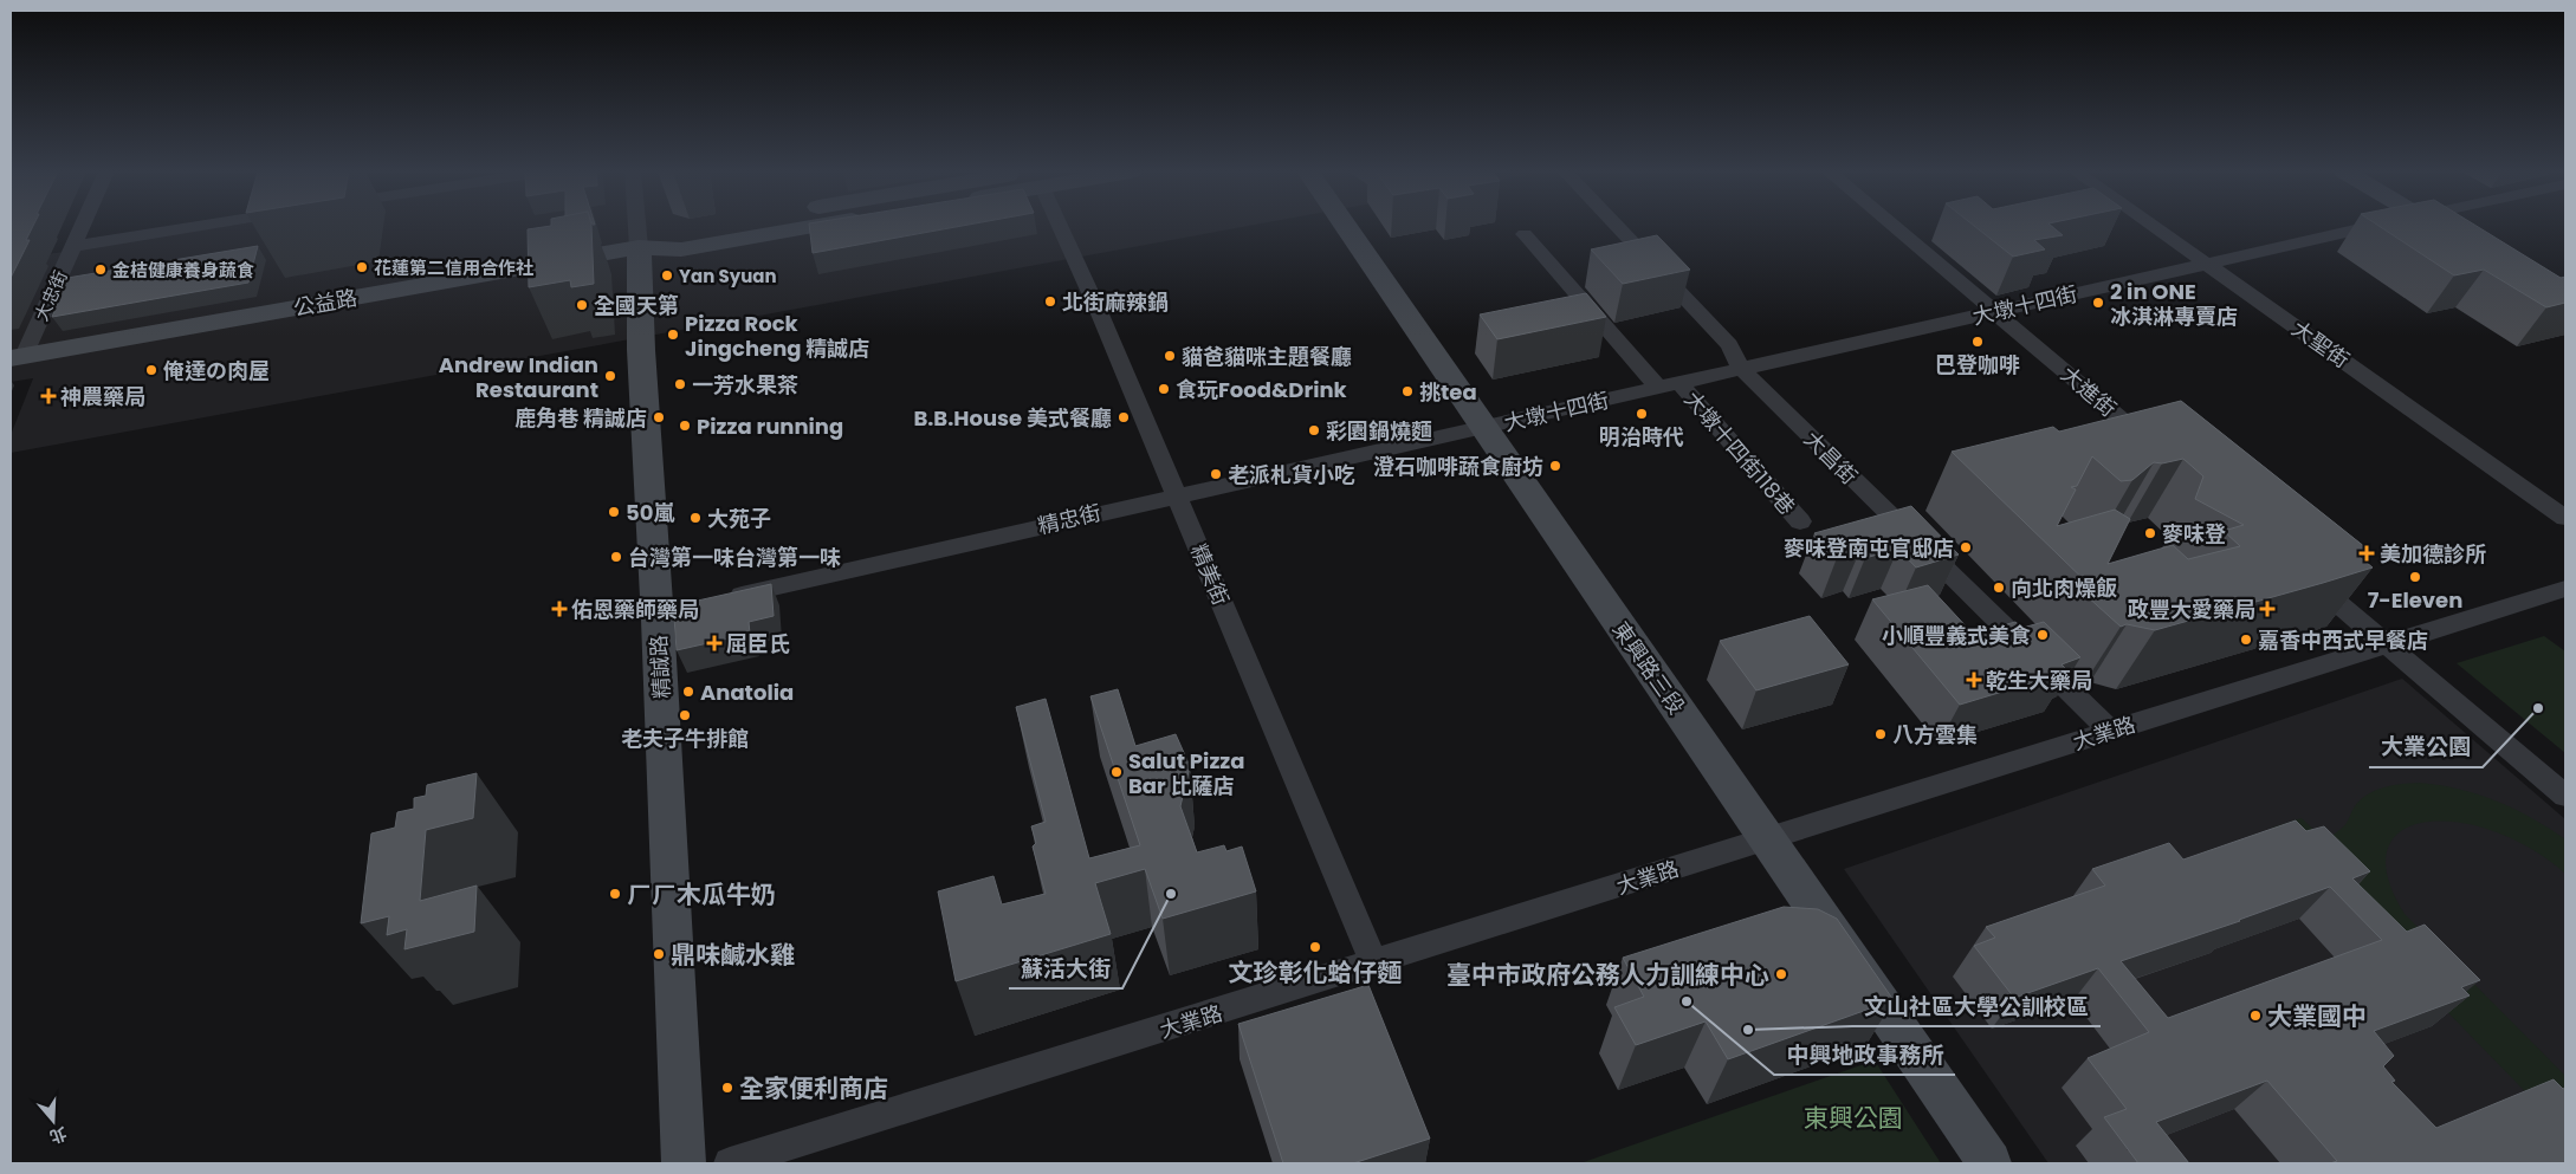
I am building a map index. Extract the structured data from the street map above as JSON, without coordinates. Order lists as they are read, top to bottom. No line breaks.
{"streets":{"street":["大忠街","公益路","大墩十四街","大聖街","大進街","大墩十四街118巷","大昌街","精忠街","精美街","精誠路","東興路三段","大業路"]},"crossings":[["大忠街","公益路"],["公益路","精誠路"],["大墩十四街","大聖街"],["大墩十四街","大進街"],["大墩十四街","大墩十四街118巷"],["大墩十四街","大昌街"],["大墩十四街","精忠街"],["大墩十四街","東興路三段"],["大昌街","大業路"],["精忠街","精美街"],["精忠街","東興路三段"],["精美街","大業路"],["東興路三段","大業路"]],"parks":["東興公園"],"places":{"other":["花蓮第二信用合作社","金桔健康養身蔬食","Yan Syuan","北街麻辣鍋","2 in ONE 冰淇淋專賣店","全國天第","Pizza Rock Jingcheng 精誠店","巴登咖啡","貓爸貓咪主題餐廳","俺達の肉屋","Andrew Indian Restaurant","一芳水果茶","食玩Food&Drink","挑tea","明治時代","鹿角巷 精誠店","B.B.House 美式餐廳","Pizza running","彩園鍋燒麵","澄石咖啡蔬食廚坊","老派札貨小吃","50嵐","大苑子","麥味登","麥味登南屯官邸店","台灣第一味台灣第一味","7-Eleven","向北肉燥飯","小順豐義式美食","嘉香中西式早餐店","Anatolia","大業公園","老夫子牛排館","八方雲集","Salut Pizza Bar 比薩店","ㄏㄏ木瓜牛奶","蘇活大街","文珍彰化蛤仔麵","鼎味鹹水雞","臺中市政府公務人力訓練中心","中興地政事務所","大業國中","文山社區大學公訓校區","全家便利商店"],"health":["神農藥局","美加德診所","佑恩藥師藥局","政豐大愛藥局","屈臣氏","乾生大藥局"]},"north":"bottom"}
